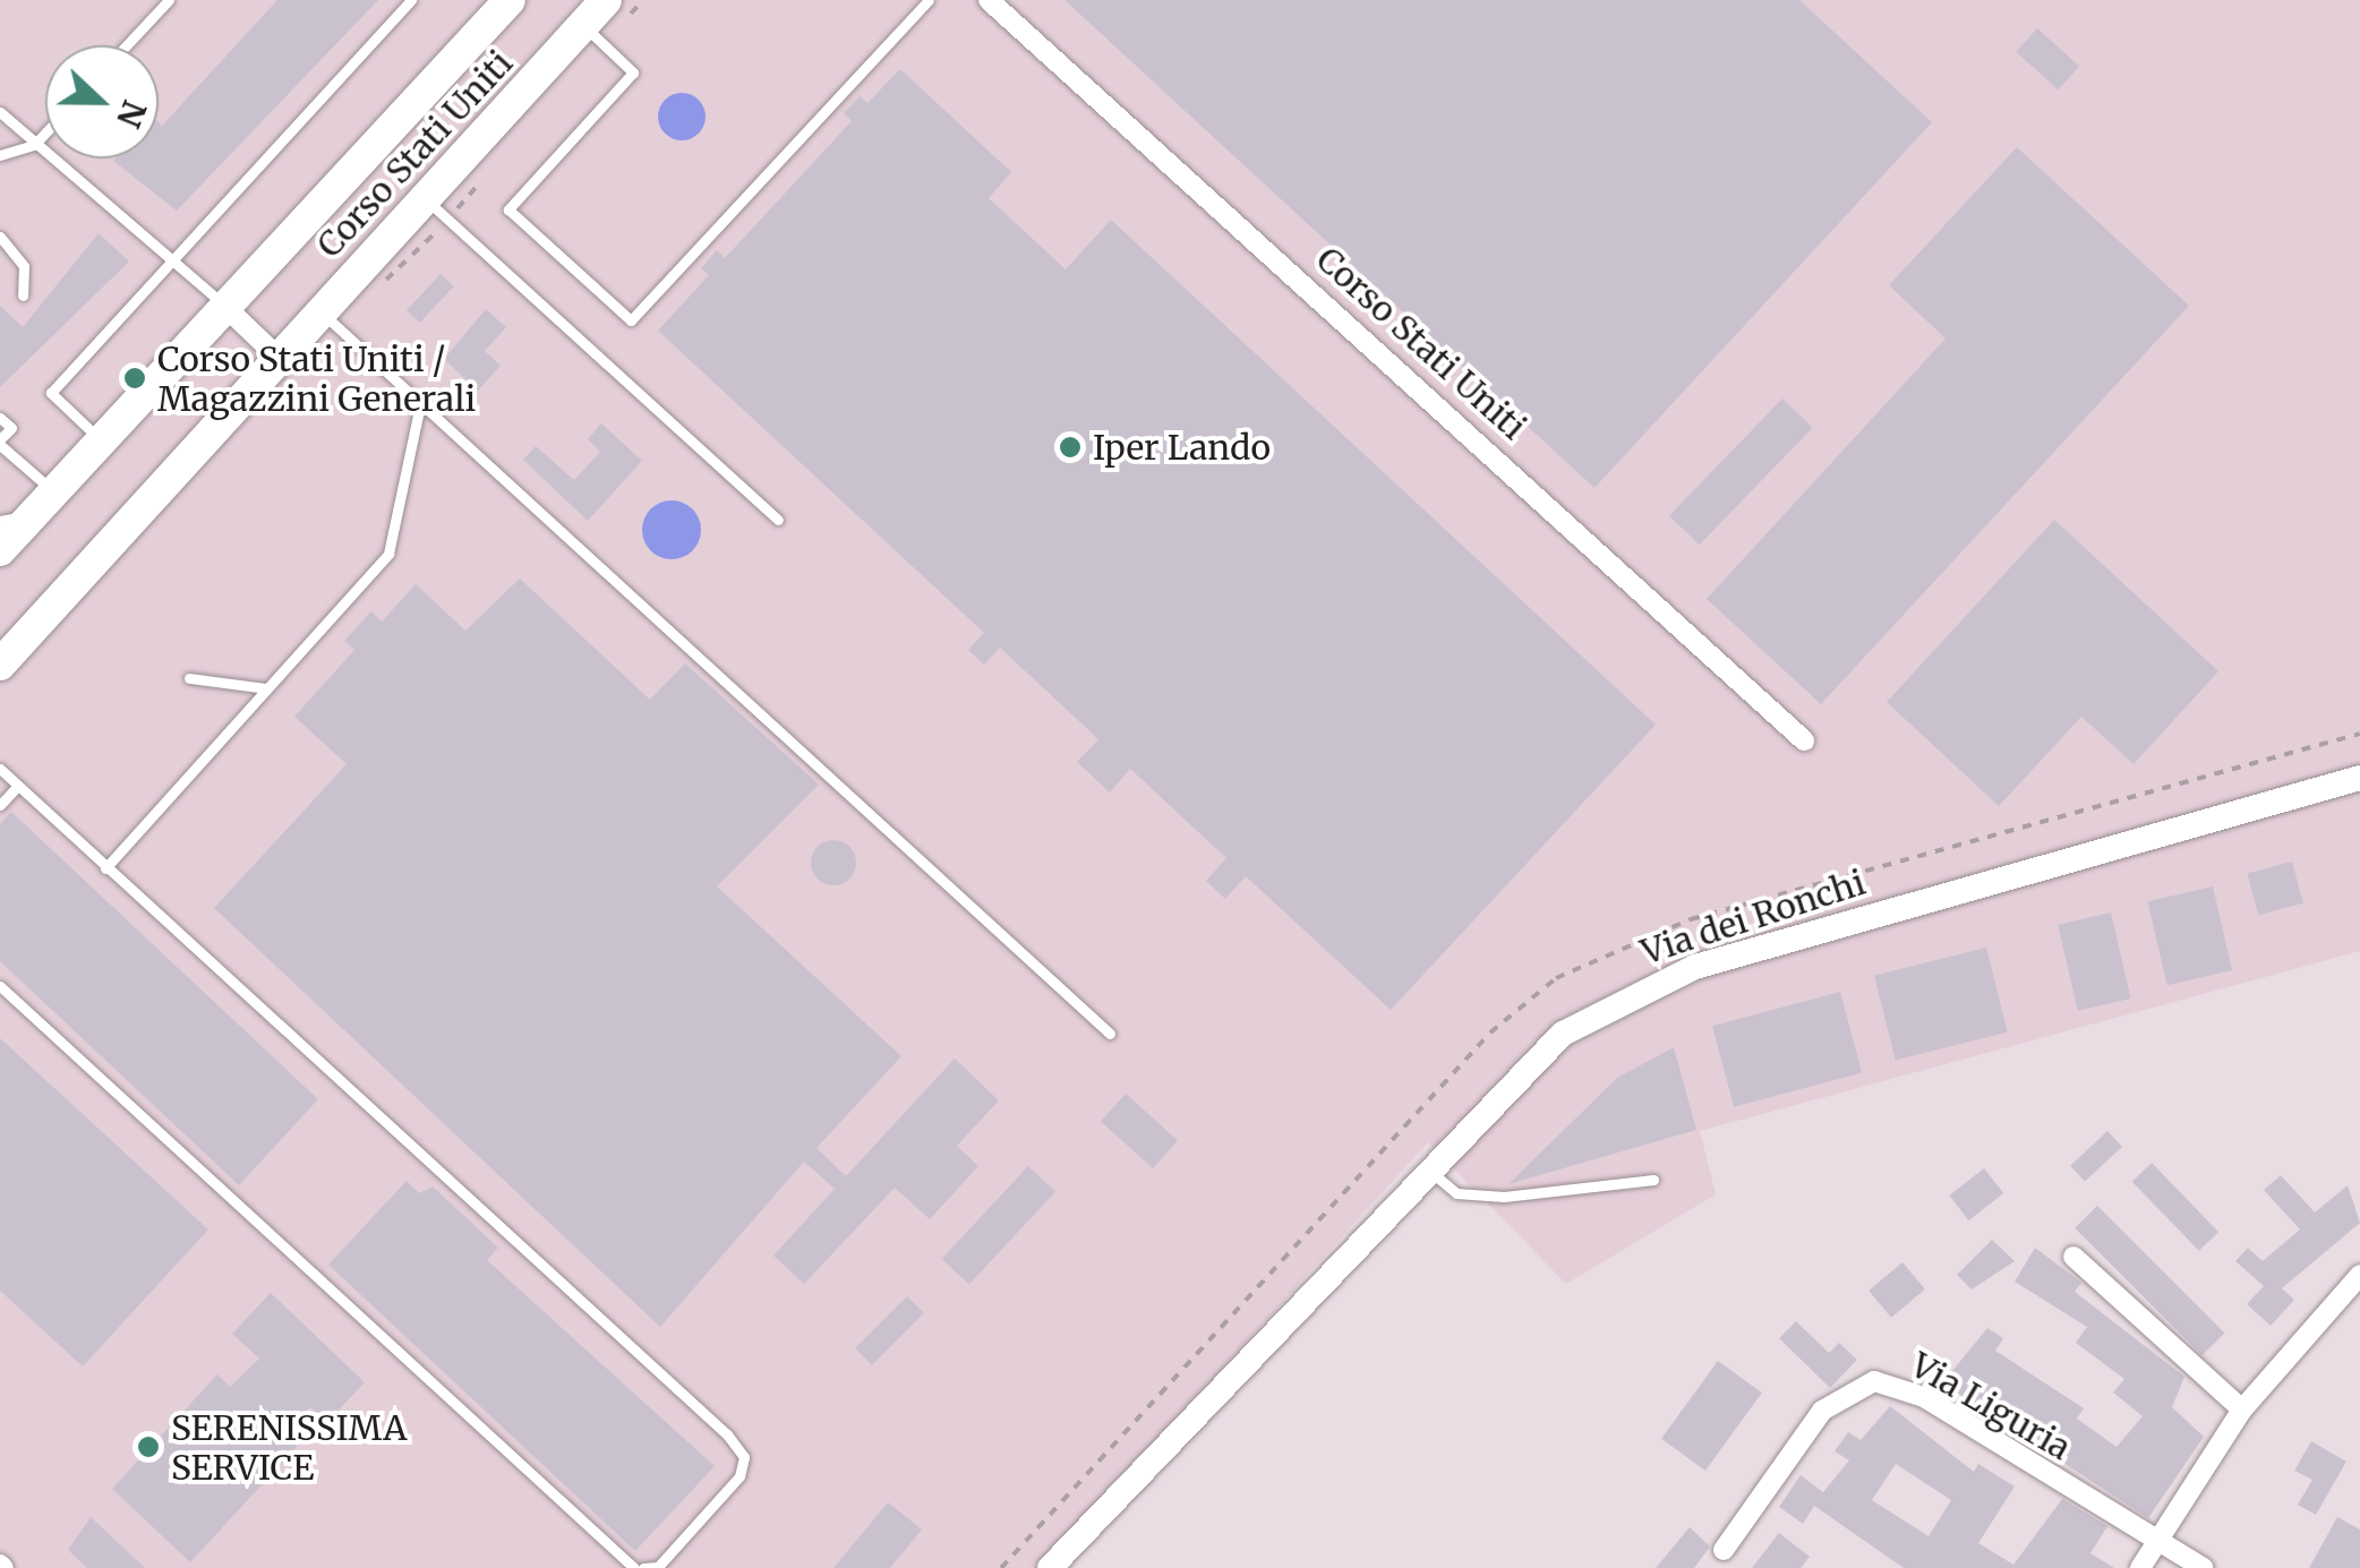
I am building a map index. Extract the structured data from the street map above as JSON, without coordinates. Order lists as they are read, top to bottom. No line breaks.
{"streets":{"main road":["Corso Stati Uniti"],"street":["Via dei Ronchi","Via Liguria"]},"places":["Corso Stati Uniti / Magazzini Generali","Iper Lando","SERENISSIMA SERVICE"],"north":"right"}
